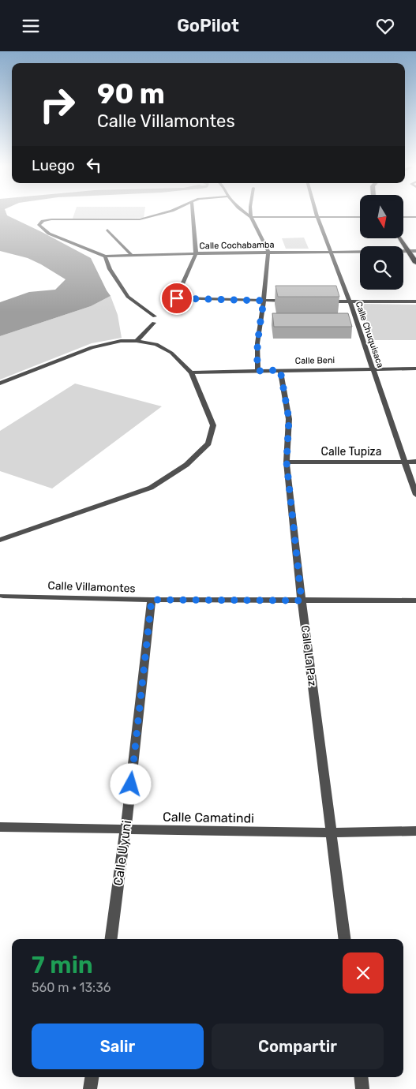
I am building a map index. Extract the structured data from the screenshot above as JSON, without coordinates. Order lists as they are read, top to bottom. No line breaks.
{"streets":{"street":["Calle Cochabamba","Calle Chuquisaca","Calle Beni","Calle Tupiza","Calle Villamontes","Calle La Paz","Calle Camatindi","Calle Uyuni"]},"crossings":[["Calle Cochabamba","Calle Chuquisaca"],["Calle Chuquisaca","Calle Beni"],["Calle Chuquisaca","Calle Tupiza"],["Calle Beni","Calle La Paz"],["Calle Tupiza","Calle La Paz"],["Calle Villamontes","Calle La Paz"],["Calle Villamontes","Calle Uyuni"],["Calle La Paz","Calle Camatindi"],["Calle Camatindi","Calle Uyuni"]],"north":"bottom","page":{"header":"GoPilot","turn":["90 m","Calle Villamontes"],"then":"Luego","heading":["7 min","560 m · 13:36"],"buttons":["Salir","Compartir"]}}
